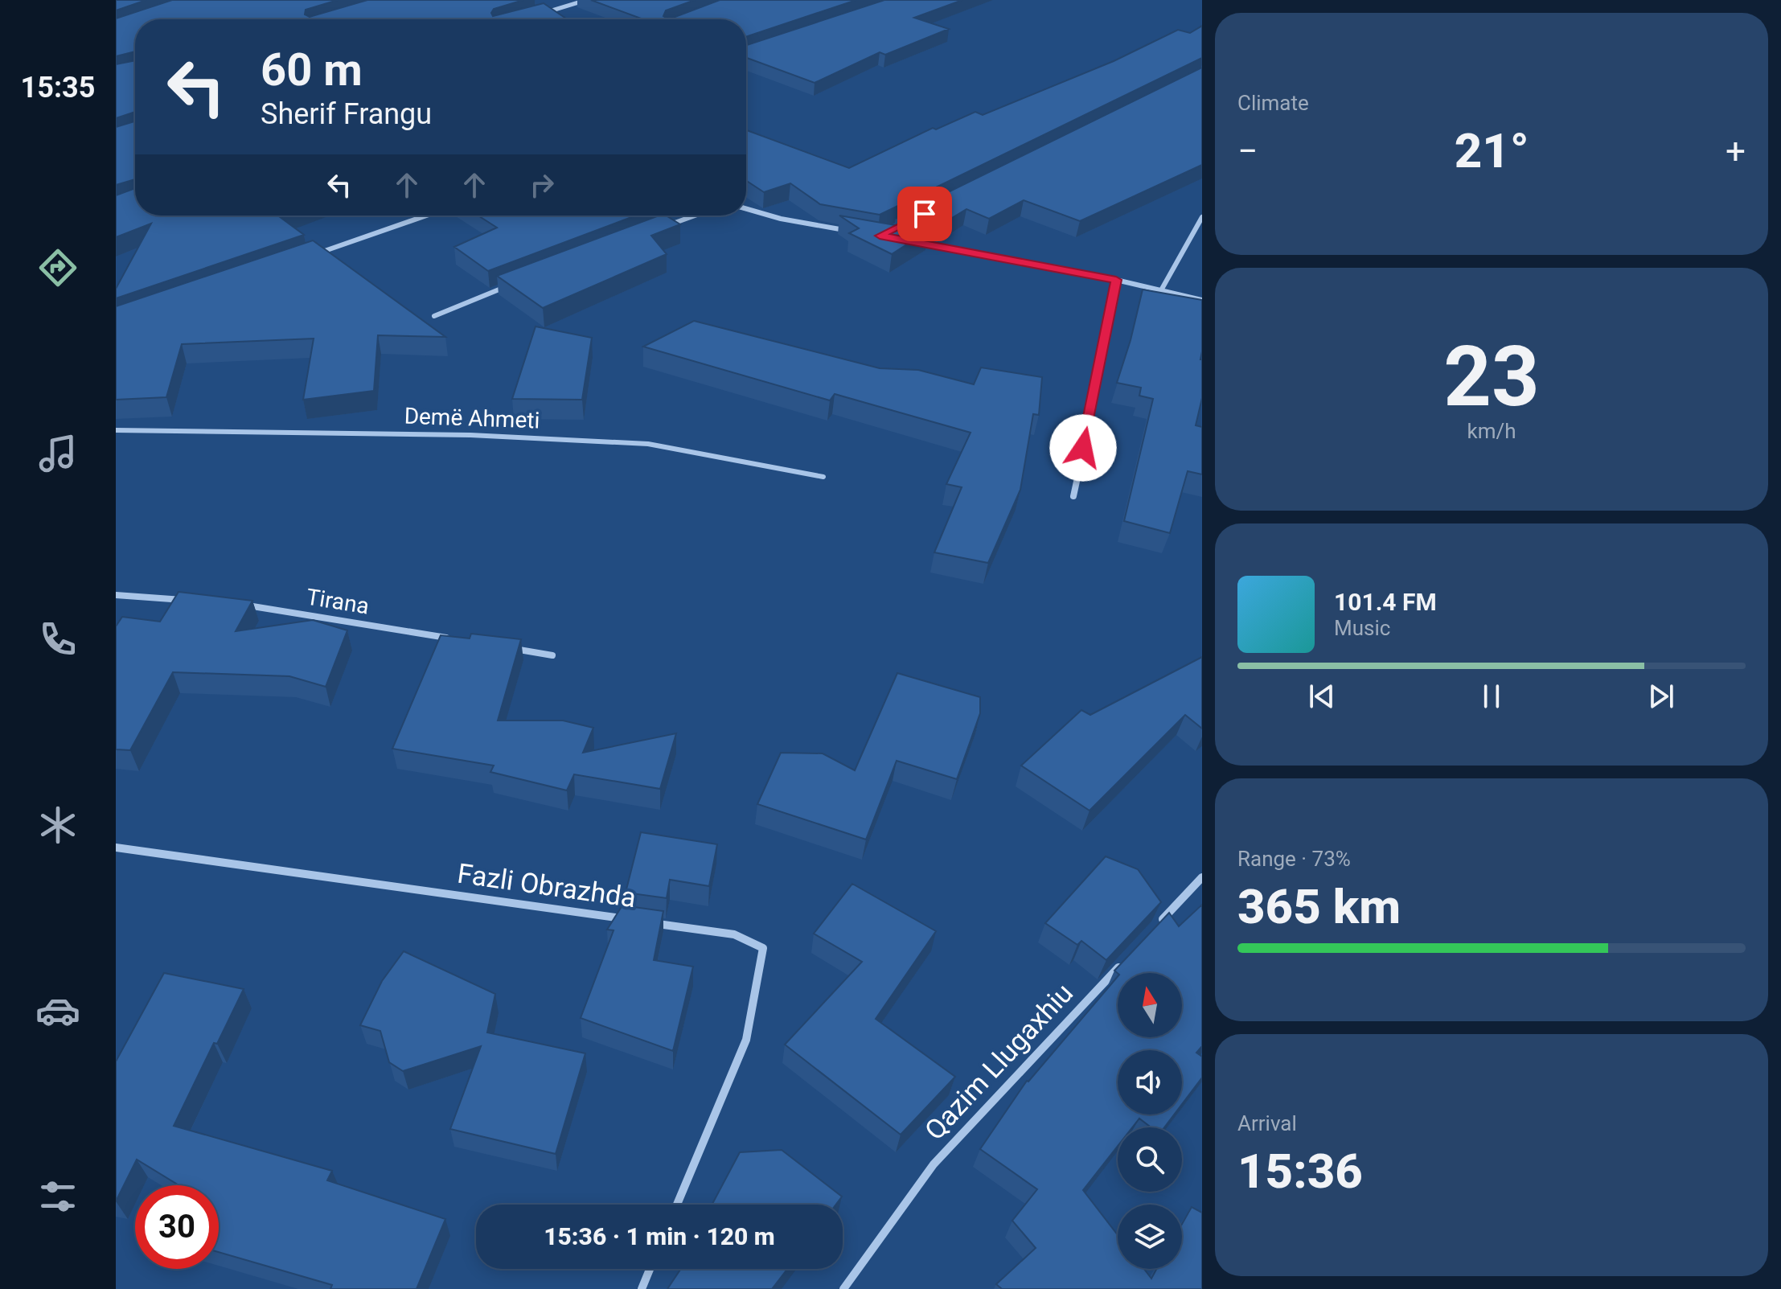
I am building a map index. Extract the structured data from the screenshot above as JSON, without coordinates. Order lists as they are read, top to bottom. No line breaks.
{"streets":{"street":["Demë Ahmeti","Tirana","Fazli Obrazhda","Qazim Llugaxhiu"]},"north":"top","page":{"tabs":"15:35","tile":["Climate",["23","km/h"],["Range · 73%","365 km"],["Arrival","15:36"]],"turn":["60 m","Sherif Frangu"],"heat":["−","21°","+"],"song":["101.4 FM","Music"],"limit":"30","trip":"15:36 · 1 min · 120 m"}}
